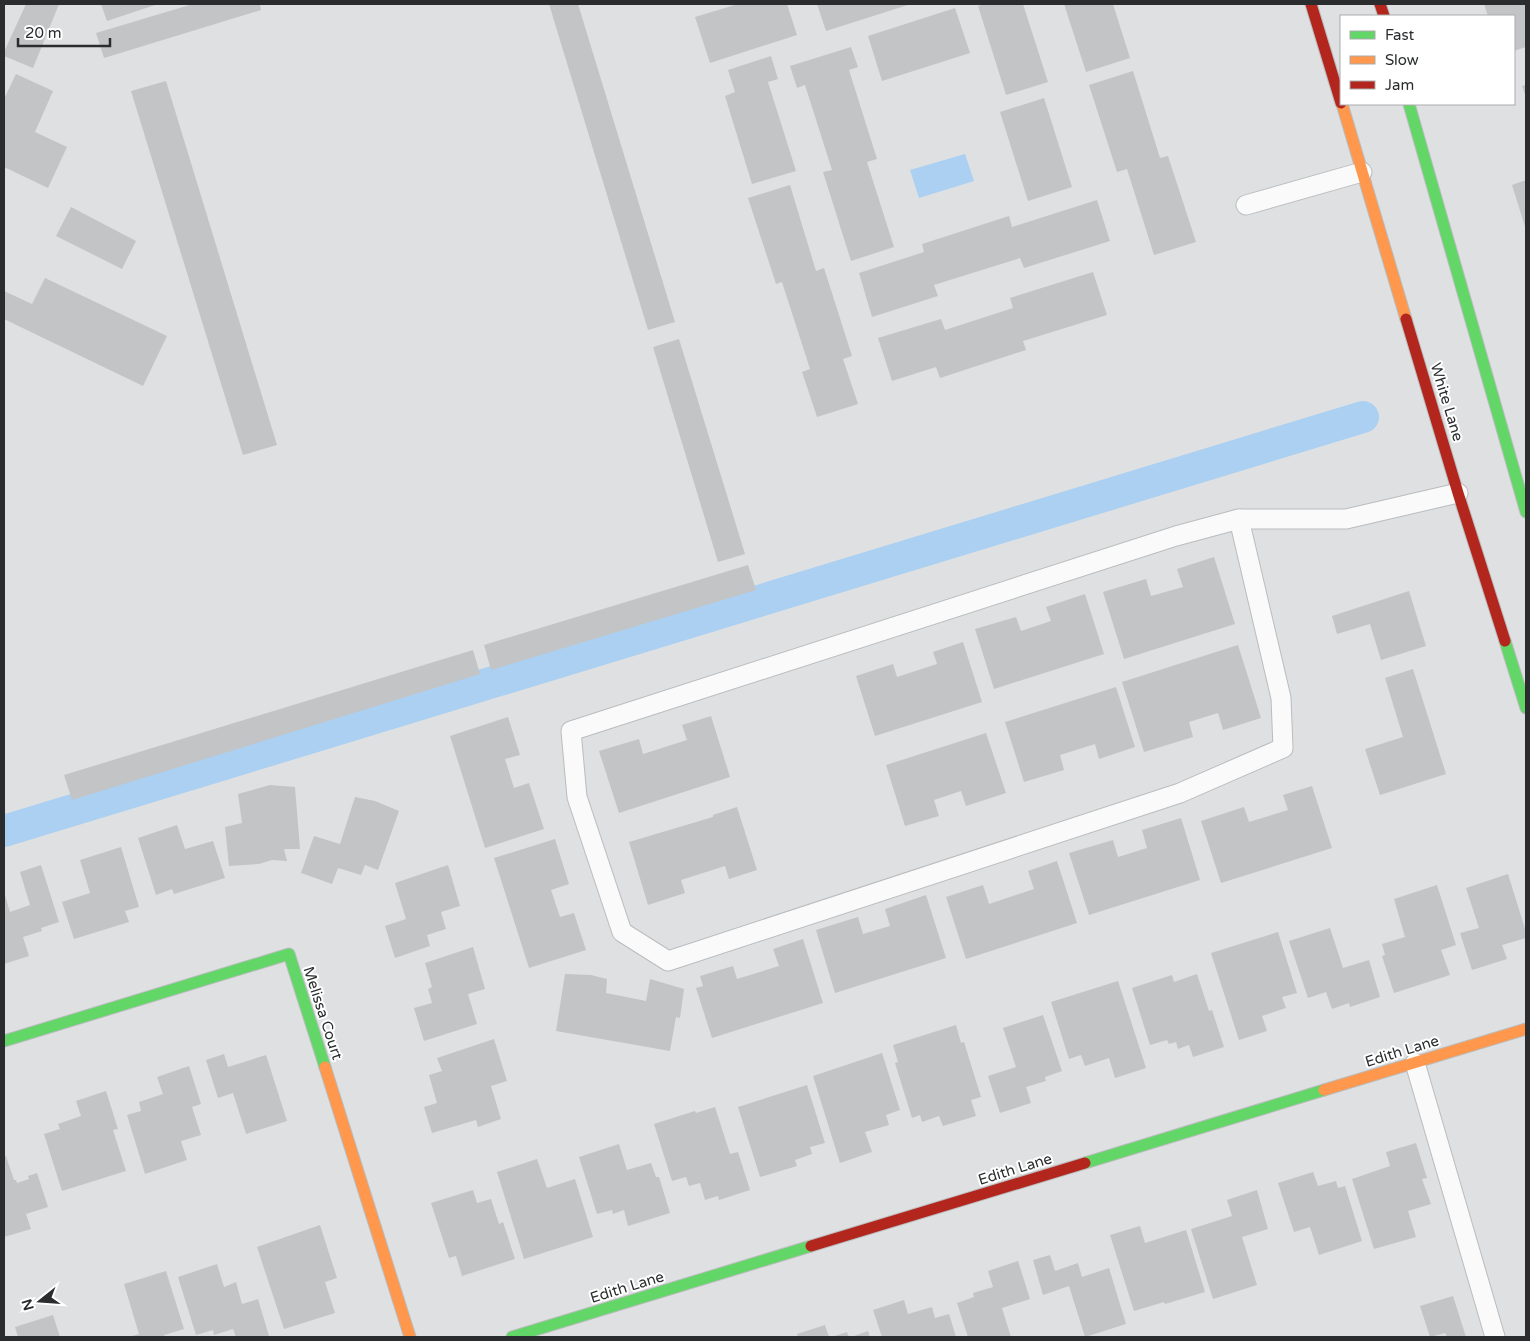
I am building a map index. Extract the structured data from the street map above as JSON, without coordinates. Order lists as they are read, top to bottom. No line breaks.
{"streets":{"street":["White Lane","Melissa Court","Edith Lane"]},"legend":["Fast","Slow","Jam"],"scale_bar":"20 m","north":"left"}
